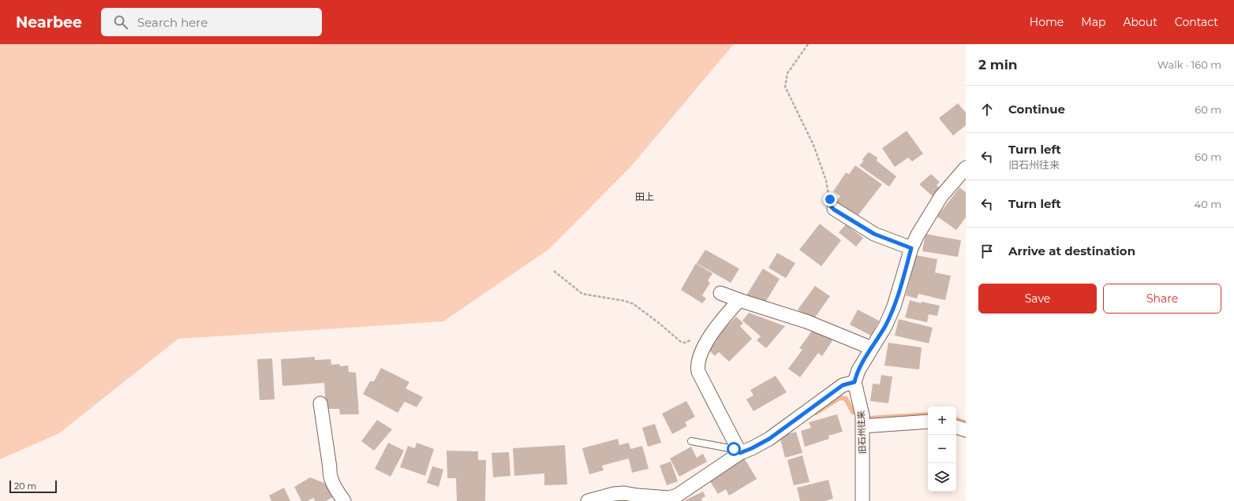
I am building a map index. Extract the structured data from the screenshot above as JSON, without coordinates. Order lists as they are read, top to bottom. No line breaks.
{"streets":{"street":["旧石州往来"]},"districts":["田上"],"scale_bar":"20 m","page":{"header":"Nearbee","search":"Search here","nav":["Home","Map","About","Contact"],"heading":["2 min","Walk · 160 m"],"list":[["Continue","60 m"],["Turn left","旧石州往来","60 m"],["Turn left","40 m"],"Arrive at destination"],"buttons":["Save","Share"],"map_buttons":["+","−"],"scale":"20 m"}}
